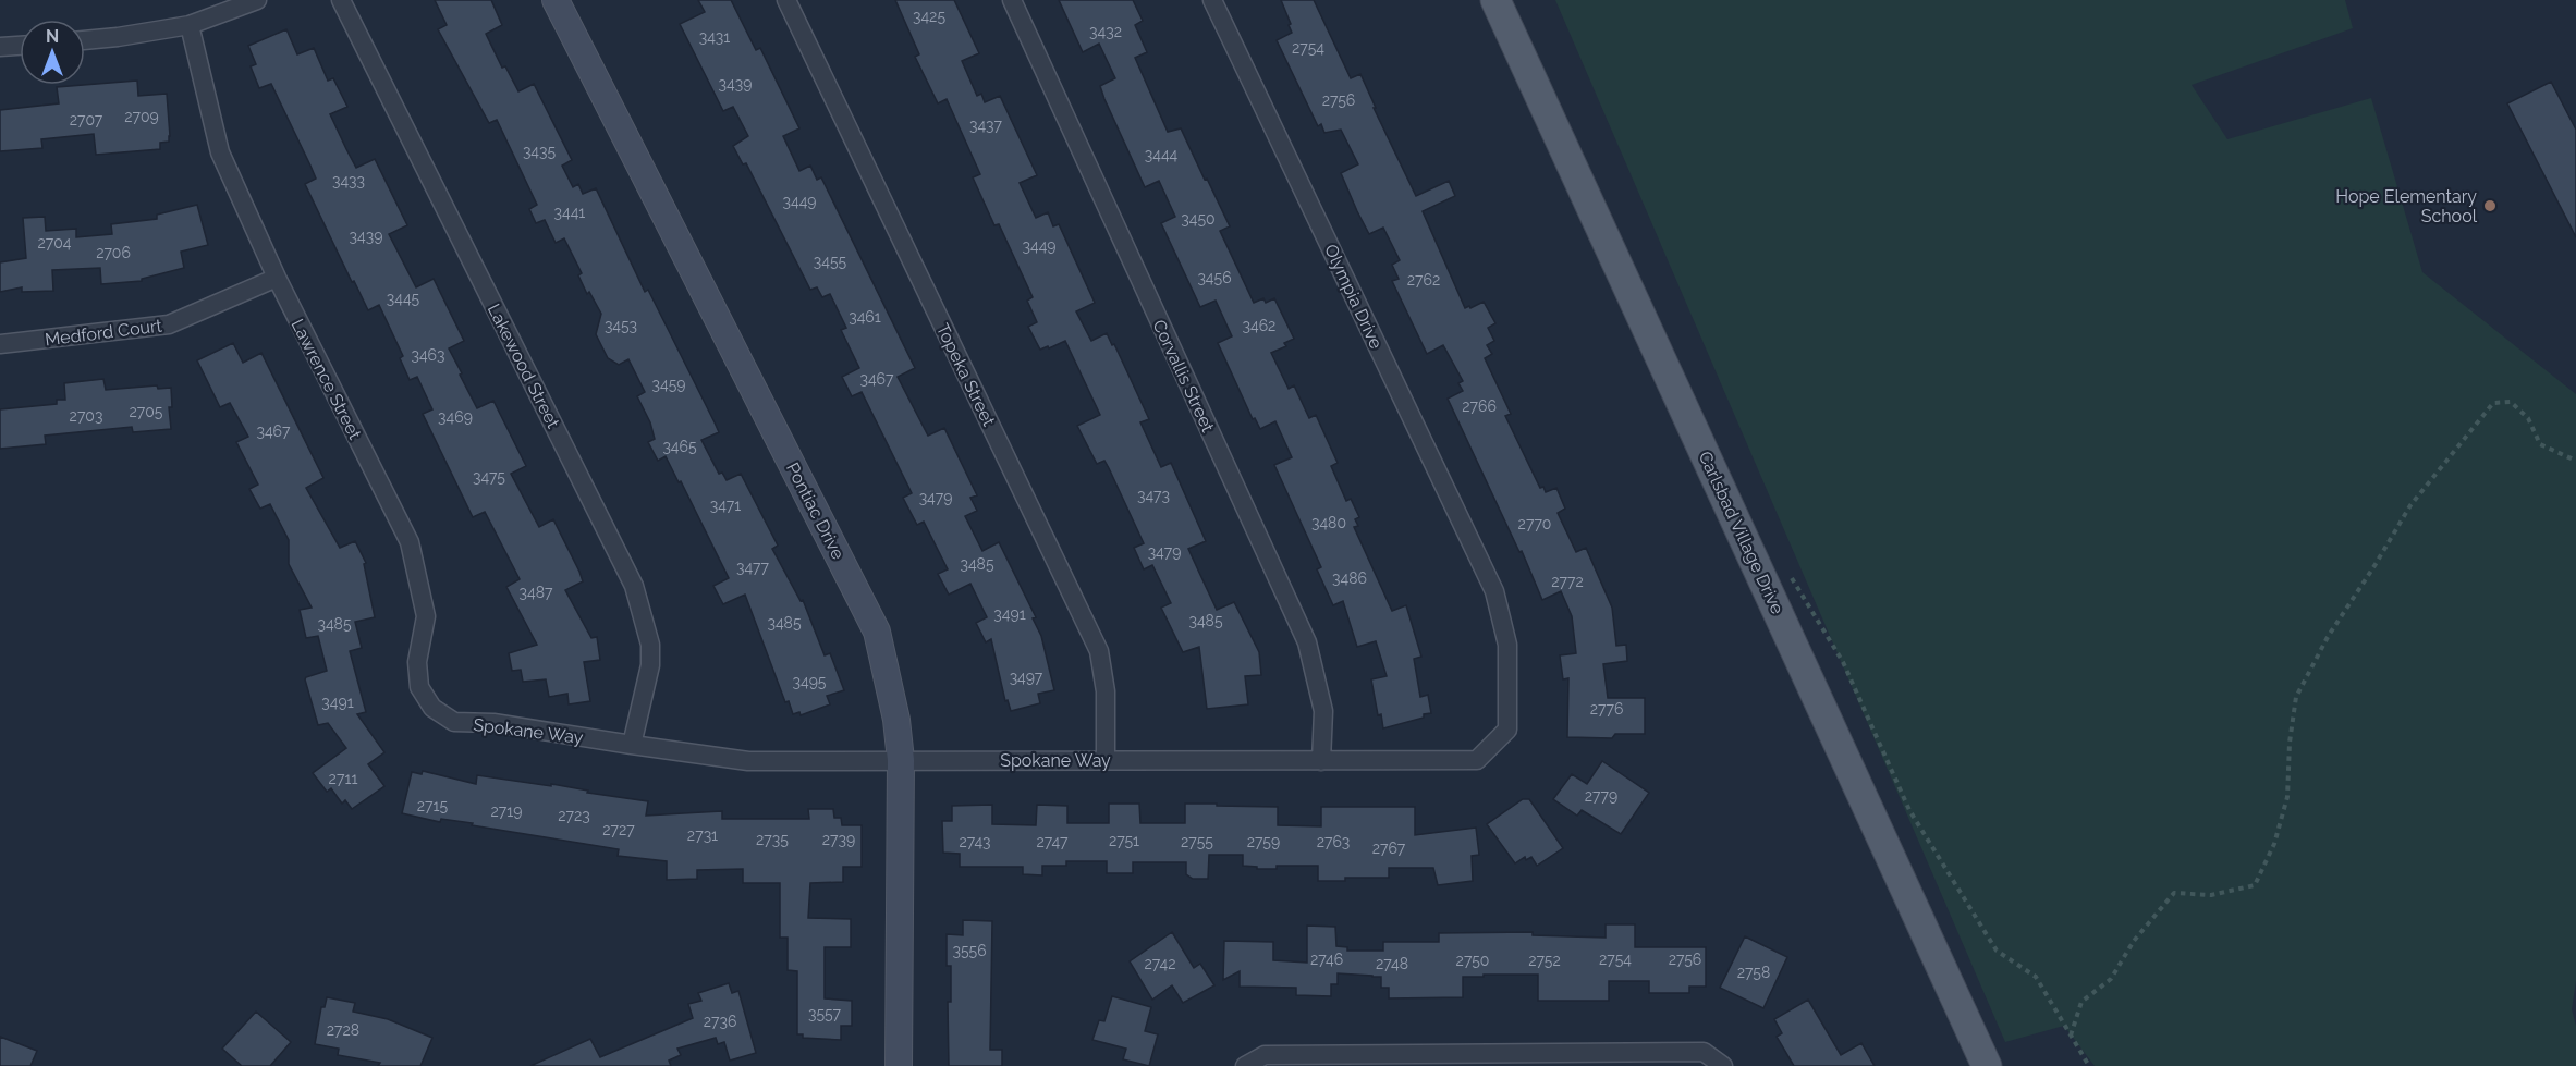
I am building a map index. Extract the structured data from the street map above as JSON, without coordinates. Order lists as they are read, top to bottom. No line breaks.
{"streets":{"main road":["Pontiac Drive","Carlsbad Village Drive"],"street":["Olympia Drive","Medford Court","Lakewood Street","Topeka Street","Corvallis Street","Lawrence Street","Spokane Way"]},"crossings":[["Olympia Drive","Spokane Way"],["Medford Court","Lawrence Street"],["Lakewood Street","Spokane Way"],["Topeka Street","Spokane Way"],["Corvallis Street","Spokane Way"],["Lawrence Street","Spokane Way"],["Pontiac Drive","Spokane Way"]],"places":["Hope Elementary School"],"house_numbers":["3425","3432","3431","2754","3439","2756","2709","2707","3437","3435","3444","3433","3449","3441","3450","3439","2704","3449","2706","3455","3456","2762","3445","3461","3453","3462","3463","3467","3459","2766","2705","2703","3469","3467","3465","3475","3473","3479","3471","3480","2770","3479","3485","3477","3486","2772","3487","3491","3485","3485","3485","3497","3495","3491","2776","2711","2779","2715","2719","2723","2727","2731","2735","2739","2751","2743","2747","2755","2759","2763","2767","3556","2746","2754","2756","2750","2752","2742","2748","2758","3557","2736","2728"],"north":"top"}
